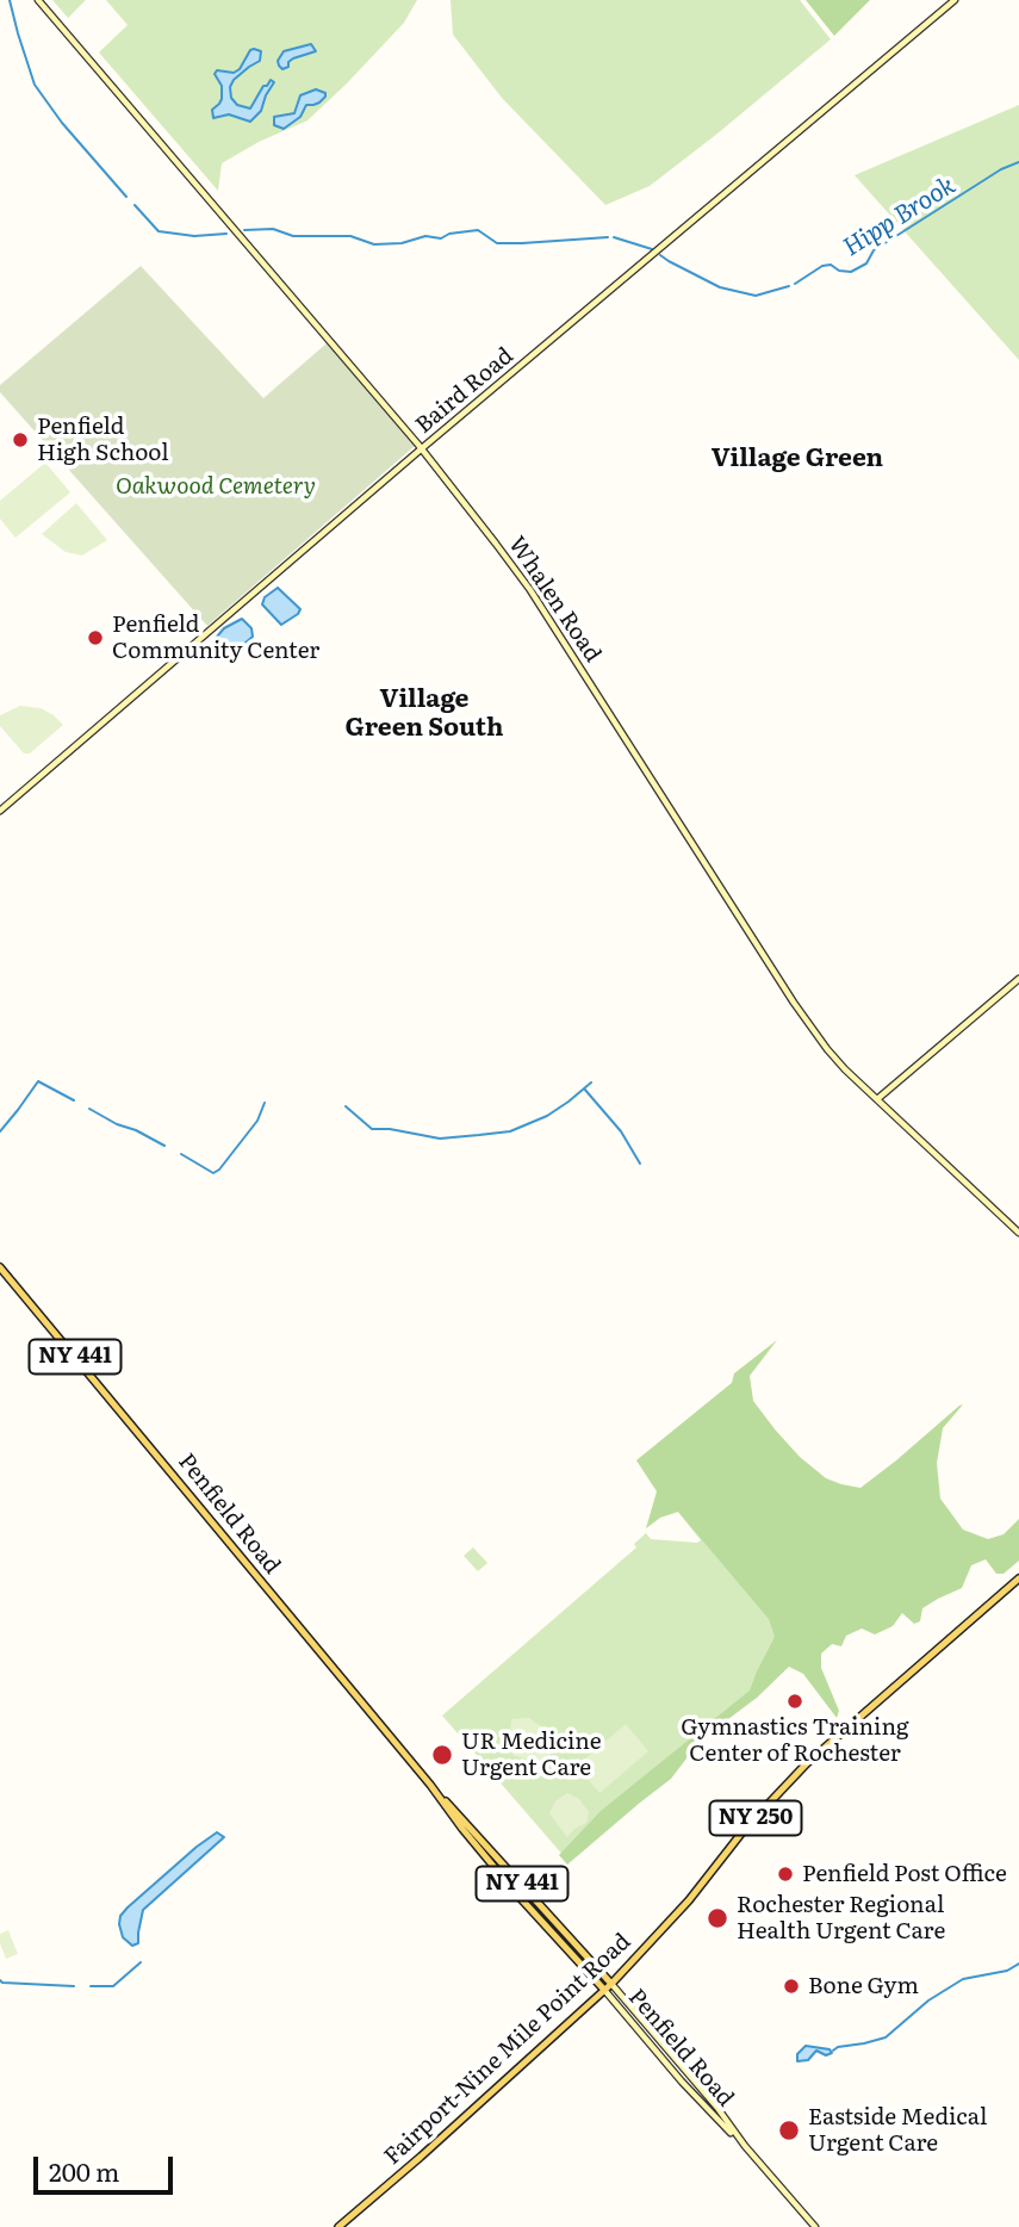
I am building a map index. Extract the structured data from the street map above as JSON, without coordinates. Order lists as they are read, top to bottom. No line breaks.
{"streets":{"main road":["NY 441","Penfield Road","NY 250","Fairport-Nine Mile Point Road"],"street":["Baird Road","Whalen Road"]},"crossings":[["Baird Road","Whalen Road"],["Penfield Road","Fairport-Nine Mile Point Road"]],"districts":["Village Green","Village Green South"],"water":["Hipp Brook"],"parks":["Oakwood Cemetery"],"places":["Penfield High School","Penfield Community Center","Gymnastics Training Center of Rochester","UR Medicine Urgent Care","Penfield Post Office","Rochester Regional Health Urgent Care","Bone Gym","Eastside Medical Urgent Care"],"scale_bar":"200 m"}
